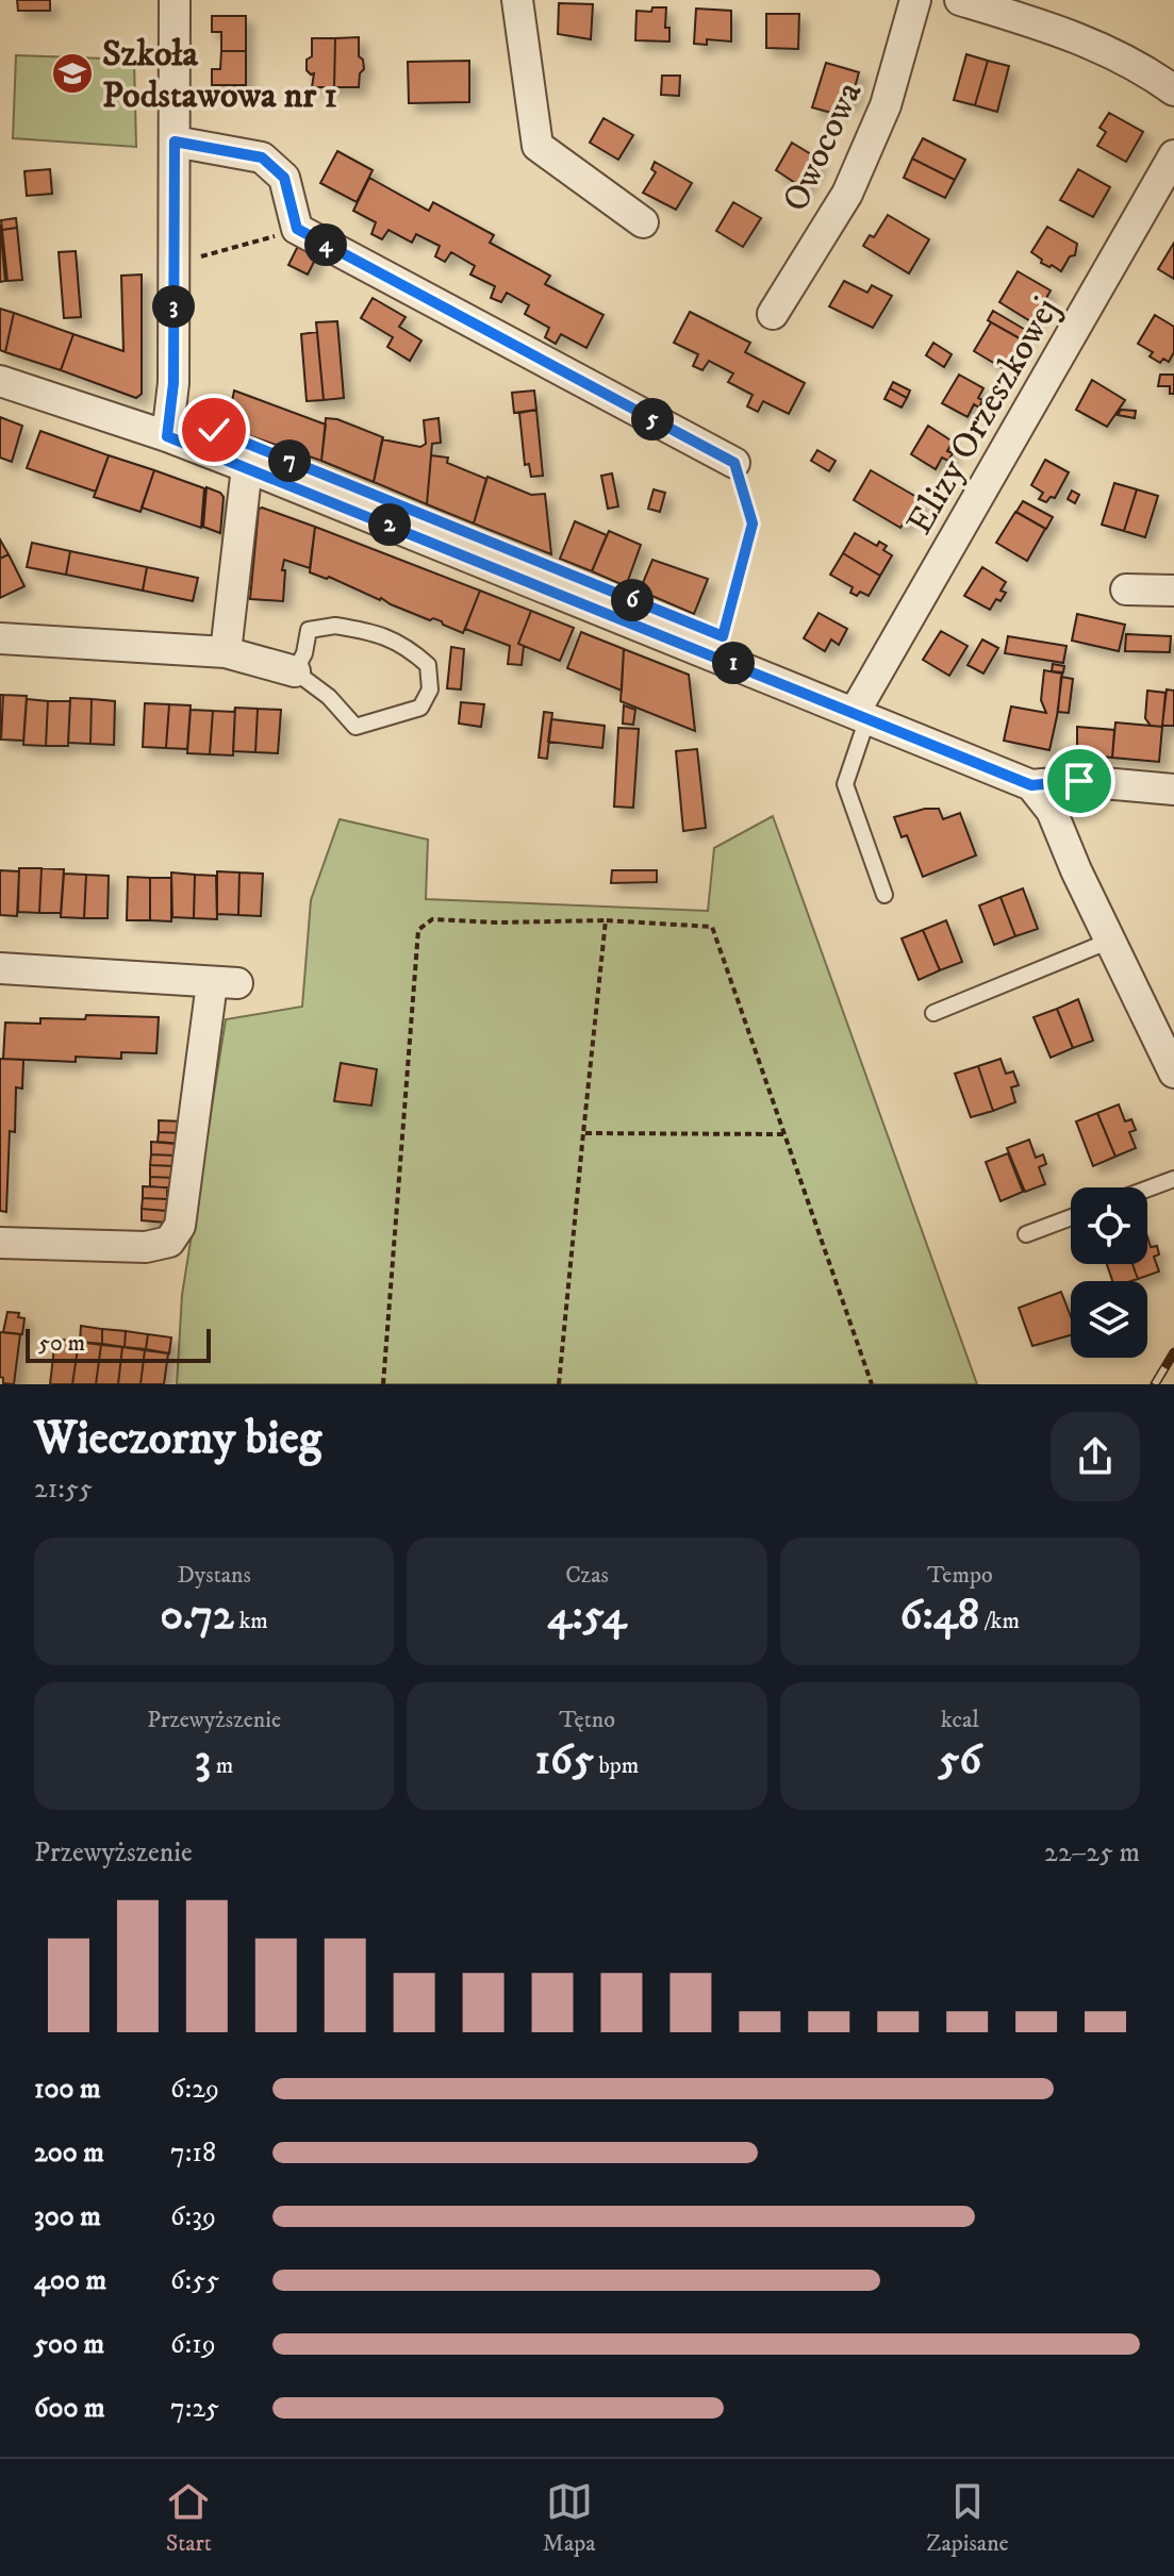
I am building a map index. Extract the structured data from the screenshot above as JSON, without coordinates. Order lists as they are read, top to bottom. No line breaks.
{"streets":{"street":["Owocowa","Elizy Orzeszkowej"]},"places":{"school or university":["Szkoła Podstawowa nr 1"]},"scale_bar":"50 m","page":{"pins":["4","3","5","7","2","6","1"],"scale":"50 m","heading":["Wieczorny bieg","21:55"],"stats":[["Dystans","0.72 km"],["Czas","4:54"],["Tempo","6:48 /km"],["Przewyższenie","3 m"],["Tętno","165 bpm"],["kcal","56"]],"chart":["Przewyższenie","22–25 m"],"list":[{"name":"100 m","note":"6:29"},{"name":"200 m","note":"7:18"},{"name":"300 m","note":"6:39"},{"name":"400 m","note":"6:55"},{"name":"500 m","note":"6:19"},{"name":"600 m","note":"7:25"}],"tabs":["Start","Mapa","Zapisane"]}}
